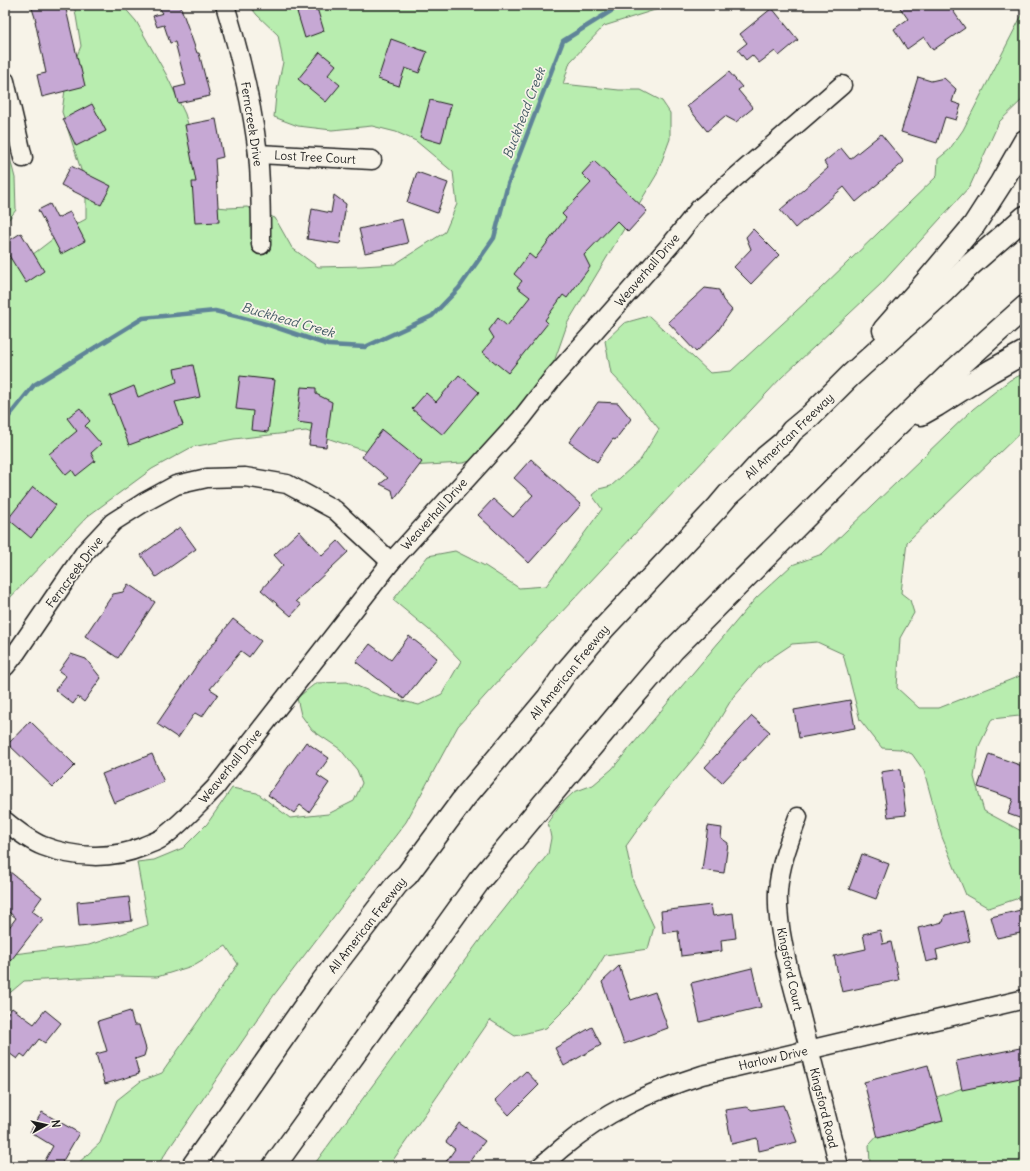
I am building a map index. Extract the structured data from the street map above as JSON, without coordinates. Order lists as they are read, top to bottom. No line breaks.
{"streets":{"highway":["All American Freeway"],"street":["Ferncreek Drive","Lost Tree Court","Weaverhall Drive","Kingsford Court","Harlow Drive","Kingsford Road"]},"crossings":[["Ferncreek Drive","Lost Tree Court"],["Ferncreek Drive","Weaverhall Drive"],["Kingsford Court","Harlow Drive"],["Kingsford Court","Kingsford Road"],["Harlow Drive","Kingsford Road"]],"water":["Buckhead Creek"],"north":"right"}
